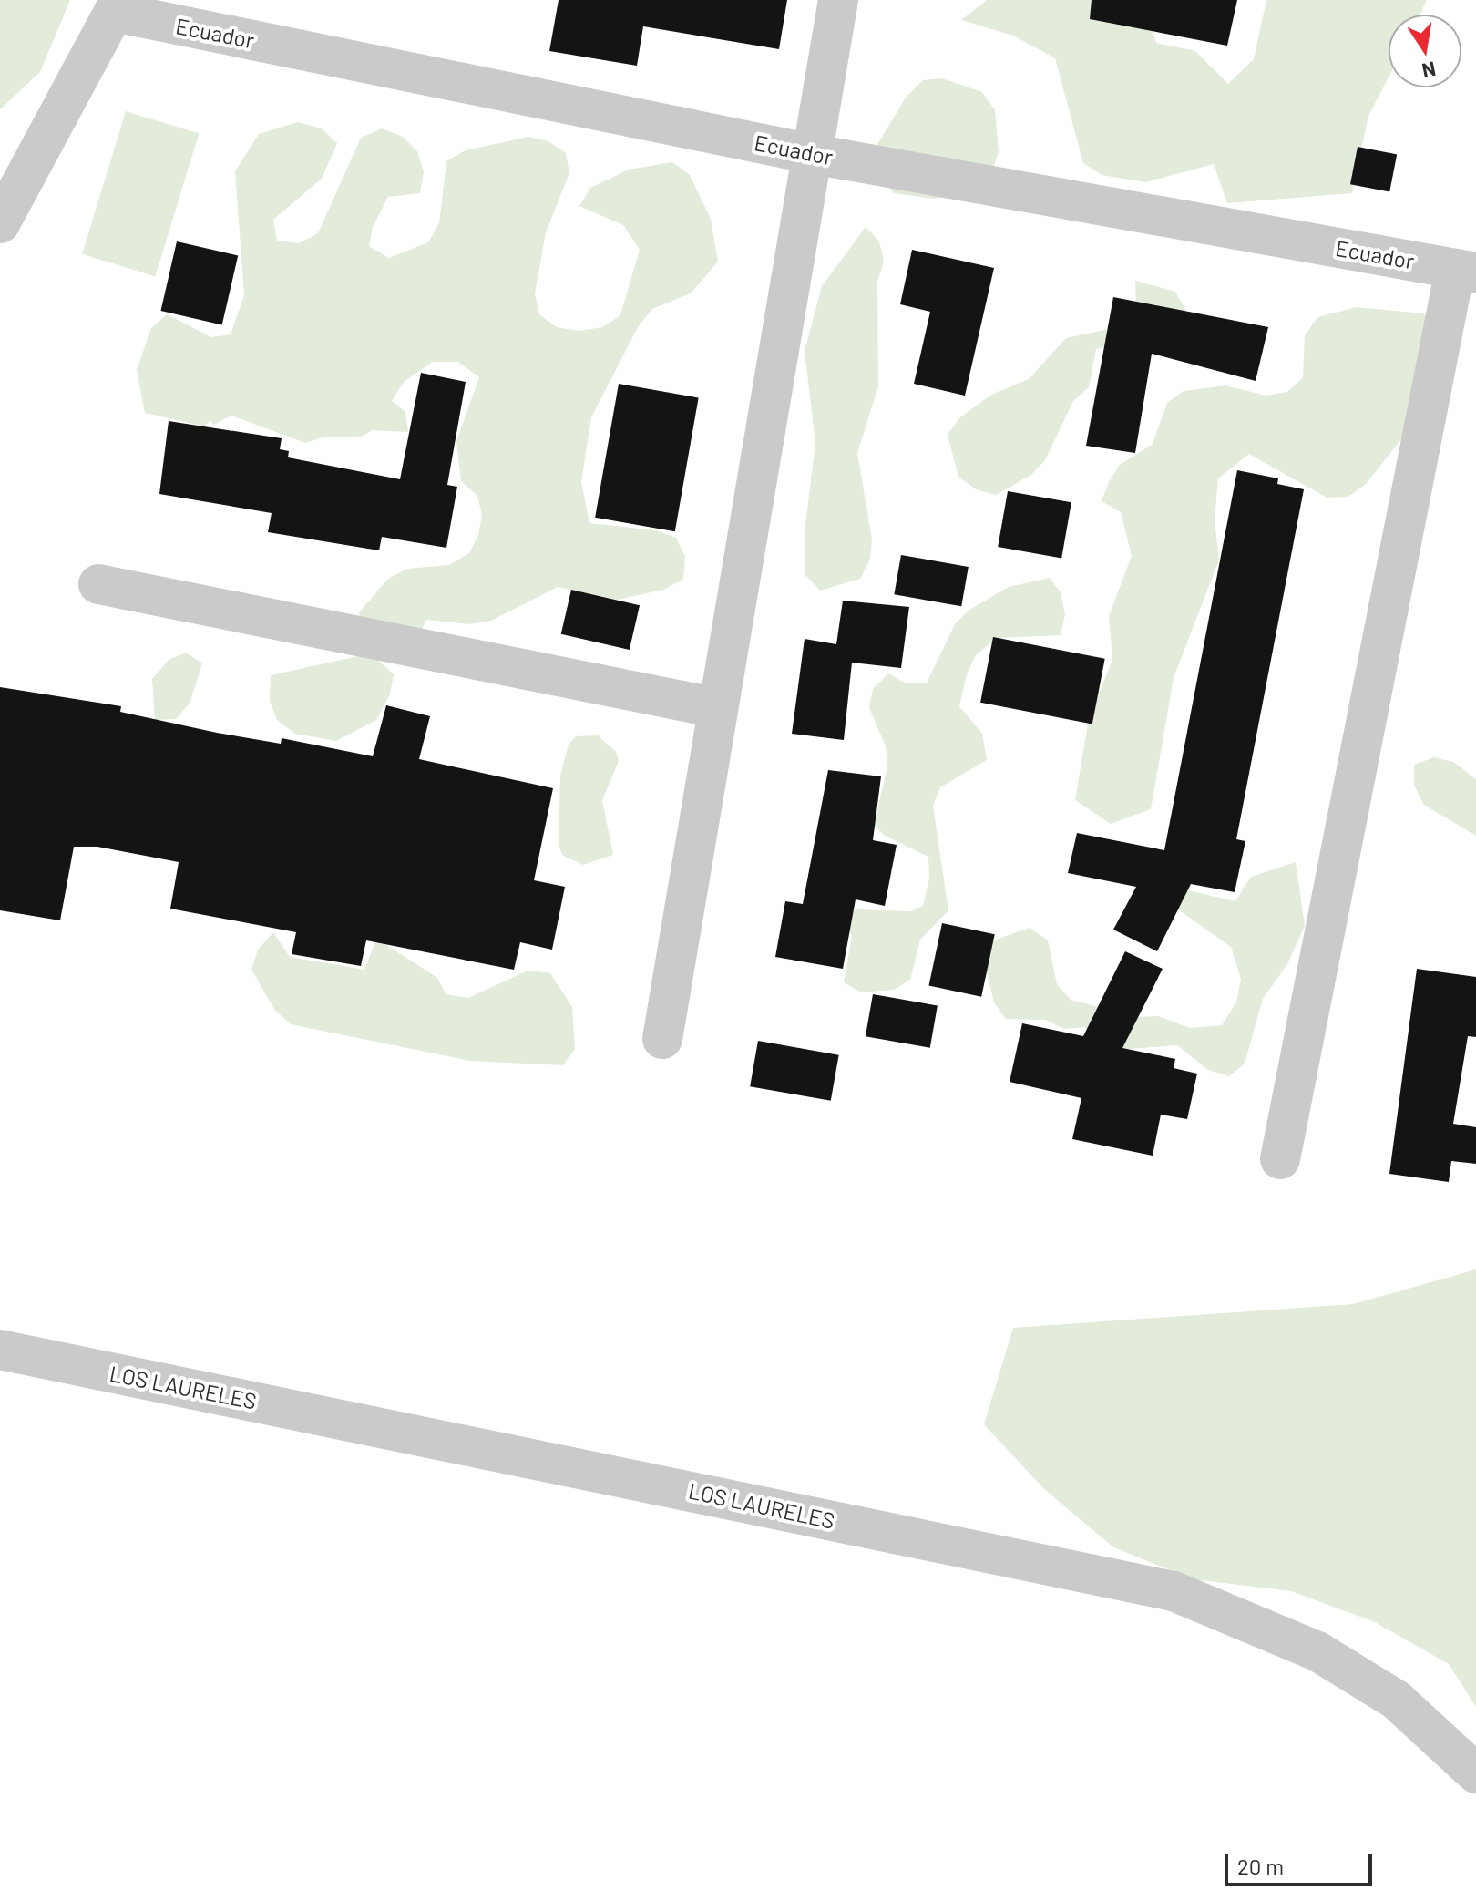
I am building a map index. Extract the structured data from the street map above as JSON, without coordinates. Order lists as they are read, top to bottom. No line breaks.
{"streets":{"street":["Ecuador","LOS LAURELES"]},"scale_bar":"20 m","north":"bottom"}
